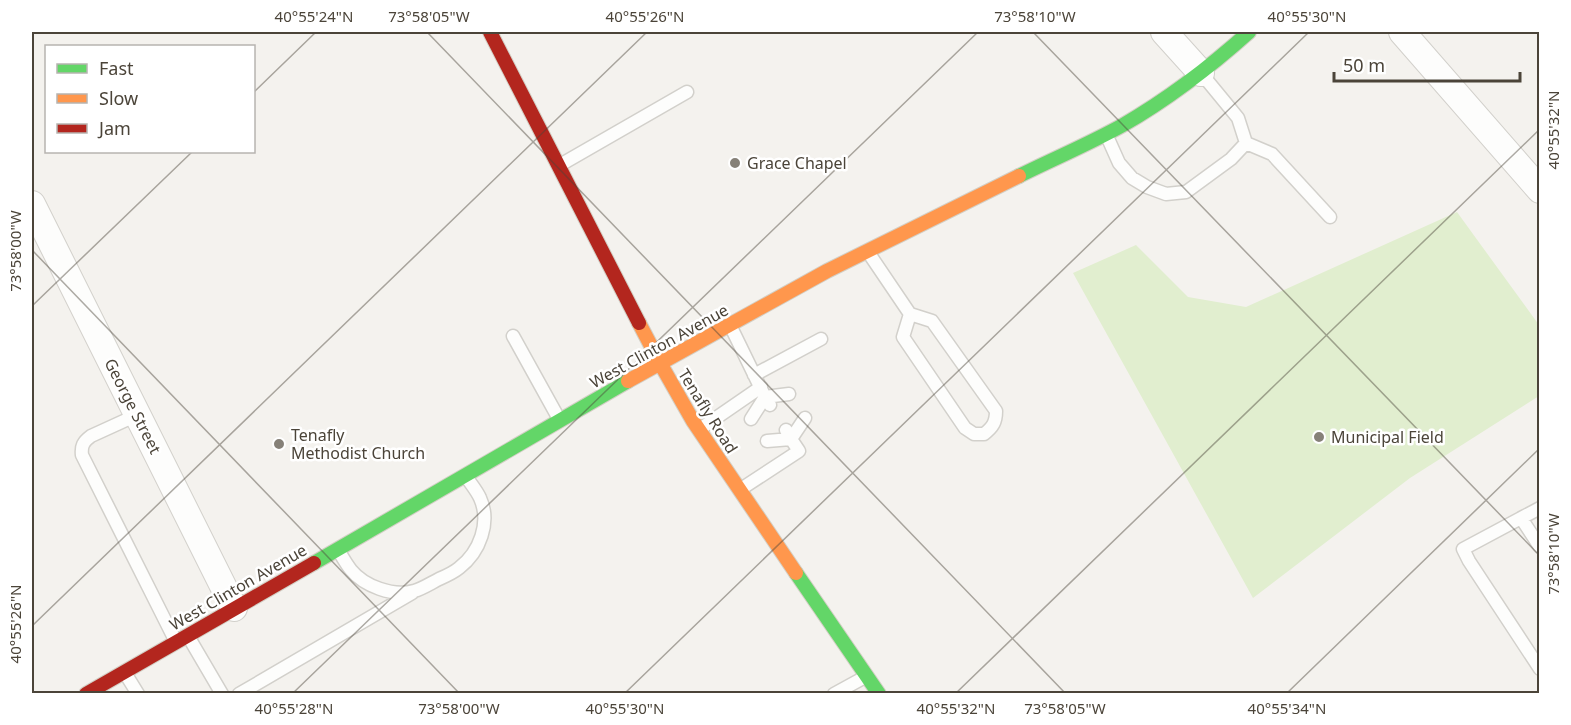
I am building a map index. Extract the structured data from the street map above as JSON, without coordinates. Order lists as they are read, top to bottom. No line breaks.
{"streets":{"street":["West Clinton Avenue","George Street","Tenafly Road"]},"crossings":[["West Clinton Avenue","George Street"],["West Clinton Avenue","Tenafly Road"]],"places":["Grace Chapel","Municipal Field","Tenafly Methodist Church"],"legend":["Fast","Slow","Jam"],"scale_bar":"50 m","coordinates":["40°55'24\"N","73°58'05\"W","40°55'26\"N","73°58'10\"W","40°55'30\"N","40°55'32\"N","73°58'00\"W","40°55'28\"N","40°55'34\"N"]}
